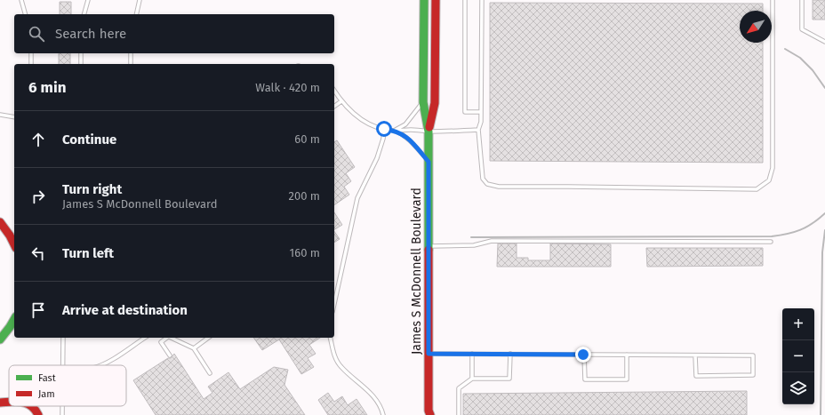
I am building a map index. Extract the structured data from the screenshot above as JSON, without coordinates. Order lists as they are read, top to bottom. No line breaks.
{"streets":{"main road":["James S McDonnell Boulevard"]},"legend":["Fast","Jam"],"north":"bottom left","page":{"search":"Search here","heading":["6 min","Walk · 420 m"],"list":[["Continue","60 m"],["Turn right","James S McDonnell Boulevard","200 m"],["Turn left","160 m"],"Arrive at destination"],"map_buttons":["+","−"]}}
